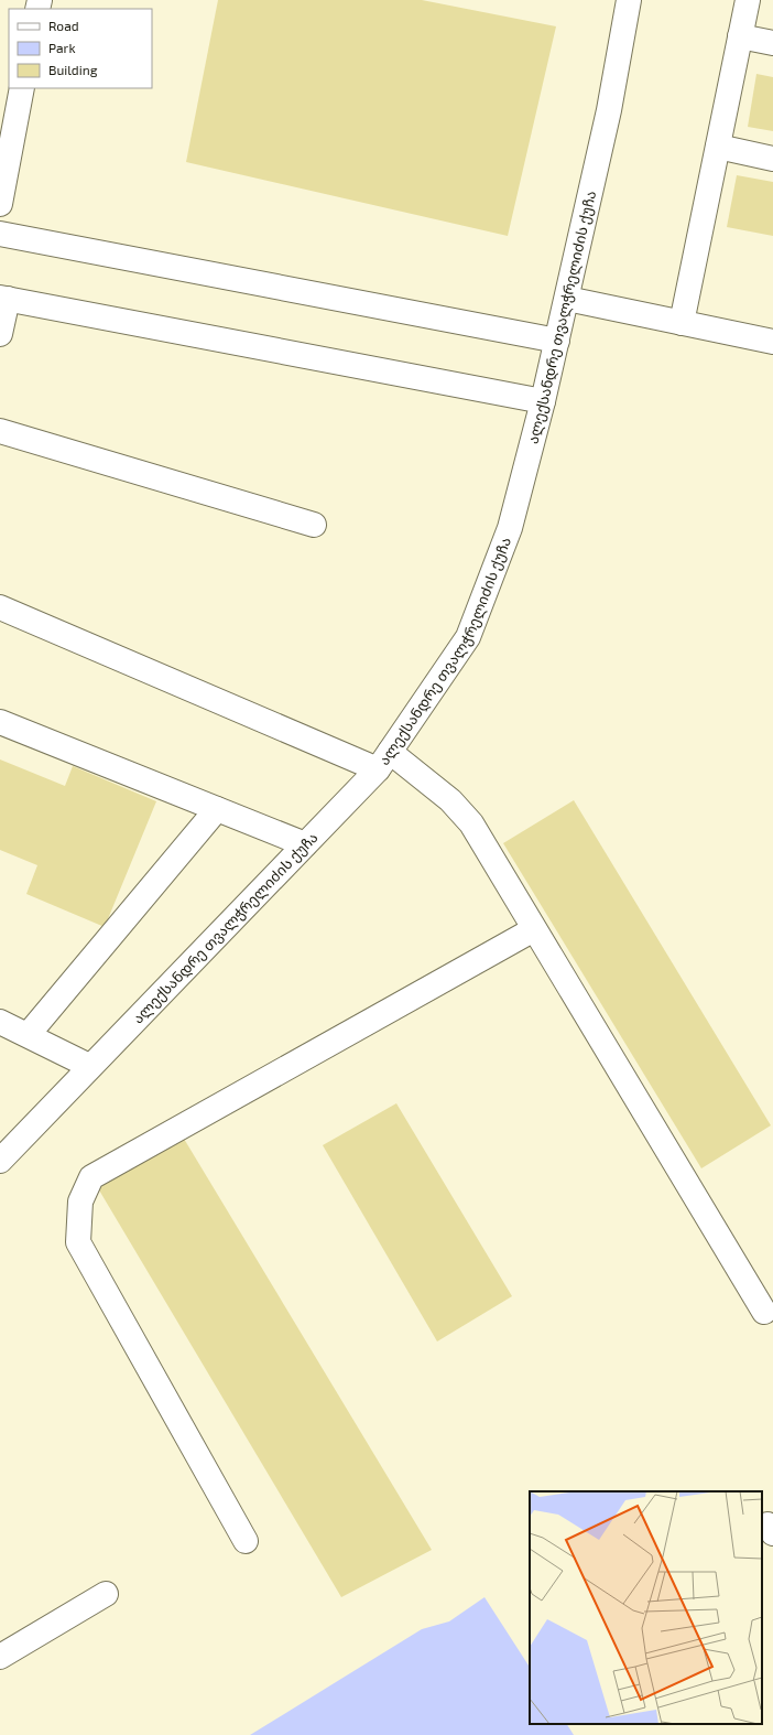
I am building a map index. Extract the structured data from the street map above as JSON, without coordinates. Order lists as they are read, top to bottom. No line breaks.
{"streets":{"street":["ალექსანდრე თვალჭრელიძის ქუჩა"]},"legend":["Road","Park","Building"]}
